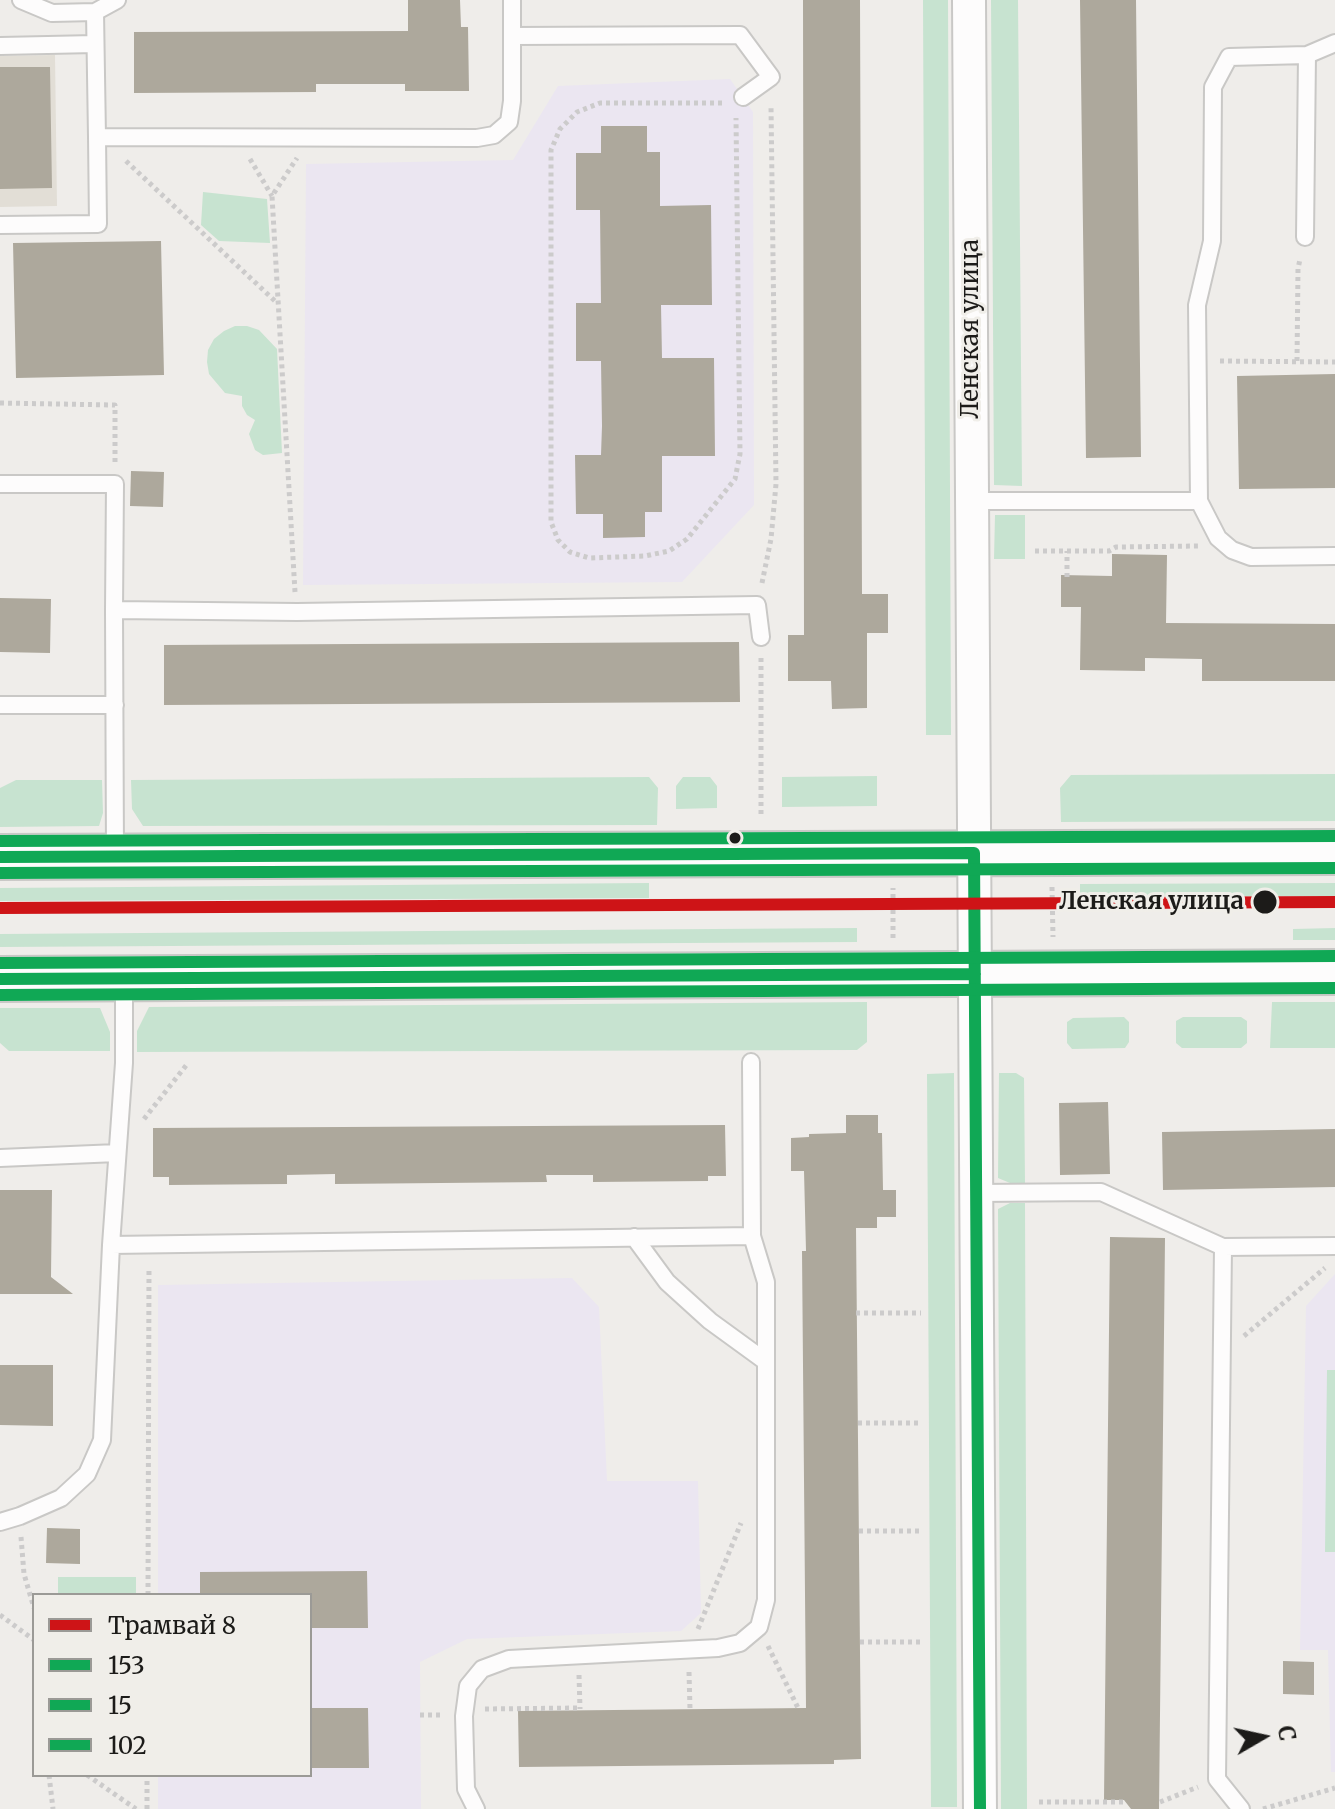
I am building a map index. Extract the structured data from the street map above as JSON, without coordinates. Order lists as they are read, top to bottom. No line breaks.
{"streets":{"street":["Ленская улица"]},"places":["Ленская улица"],"lines":["transit line 102","transit line 153","transit line 15","tram line 8"],"legend":["Трамвай 8","153","15","102"],"north":"right"}
